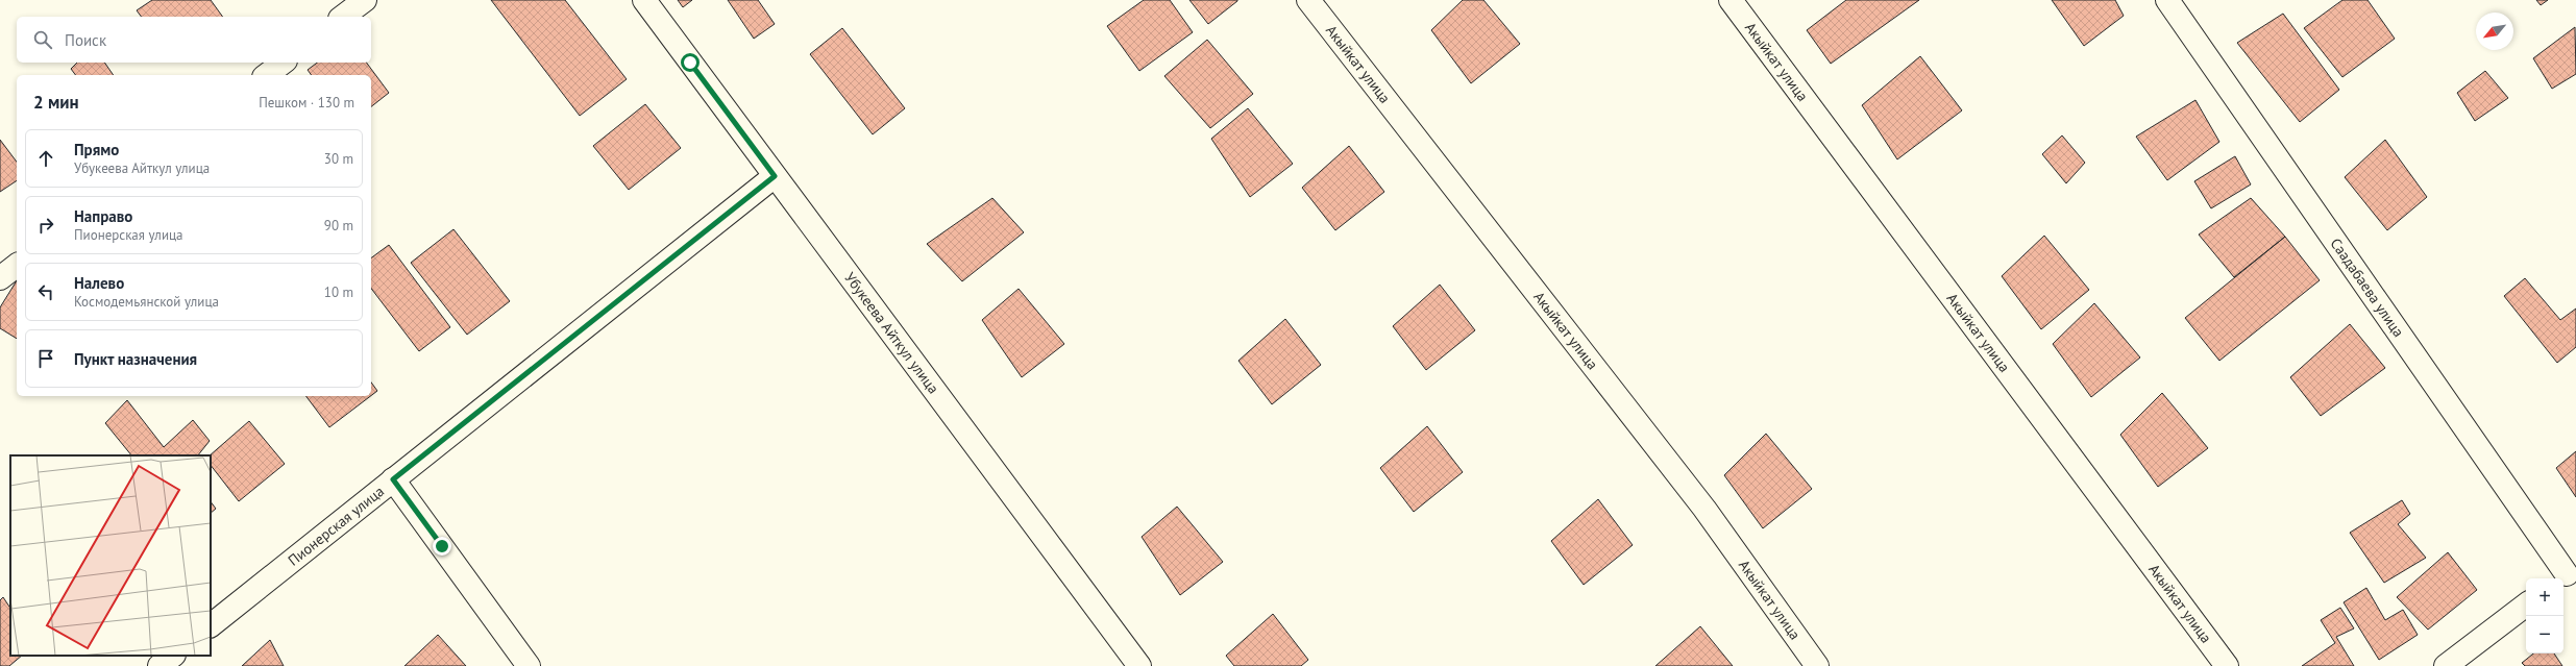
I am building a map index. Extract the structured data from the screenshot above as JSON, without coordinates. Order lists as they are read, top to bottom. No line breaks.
{"streets":{"street":["Акыйкат улица","Саадабаева улица","Убукеева Айткул улица","Пионерская улица"]},"crossings":[["Убукеева Айткул улица","Пионерская улица"]],"north":"bottom left","page":{"search":"Поиск","heading":["2 мин","Пешком · 130 m"],"list":[["Прямо","Убукеева Айткул улица","30 m"],["Направо","Пионерская улица","90 m"],["Налево","Космодемьянской улица","10 m"],"Пункт назначения"],"map_buttons":["+","−"]}}
